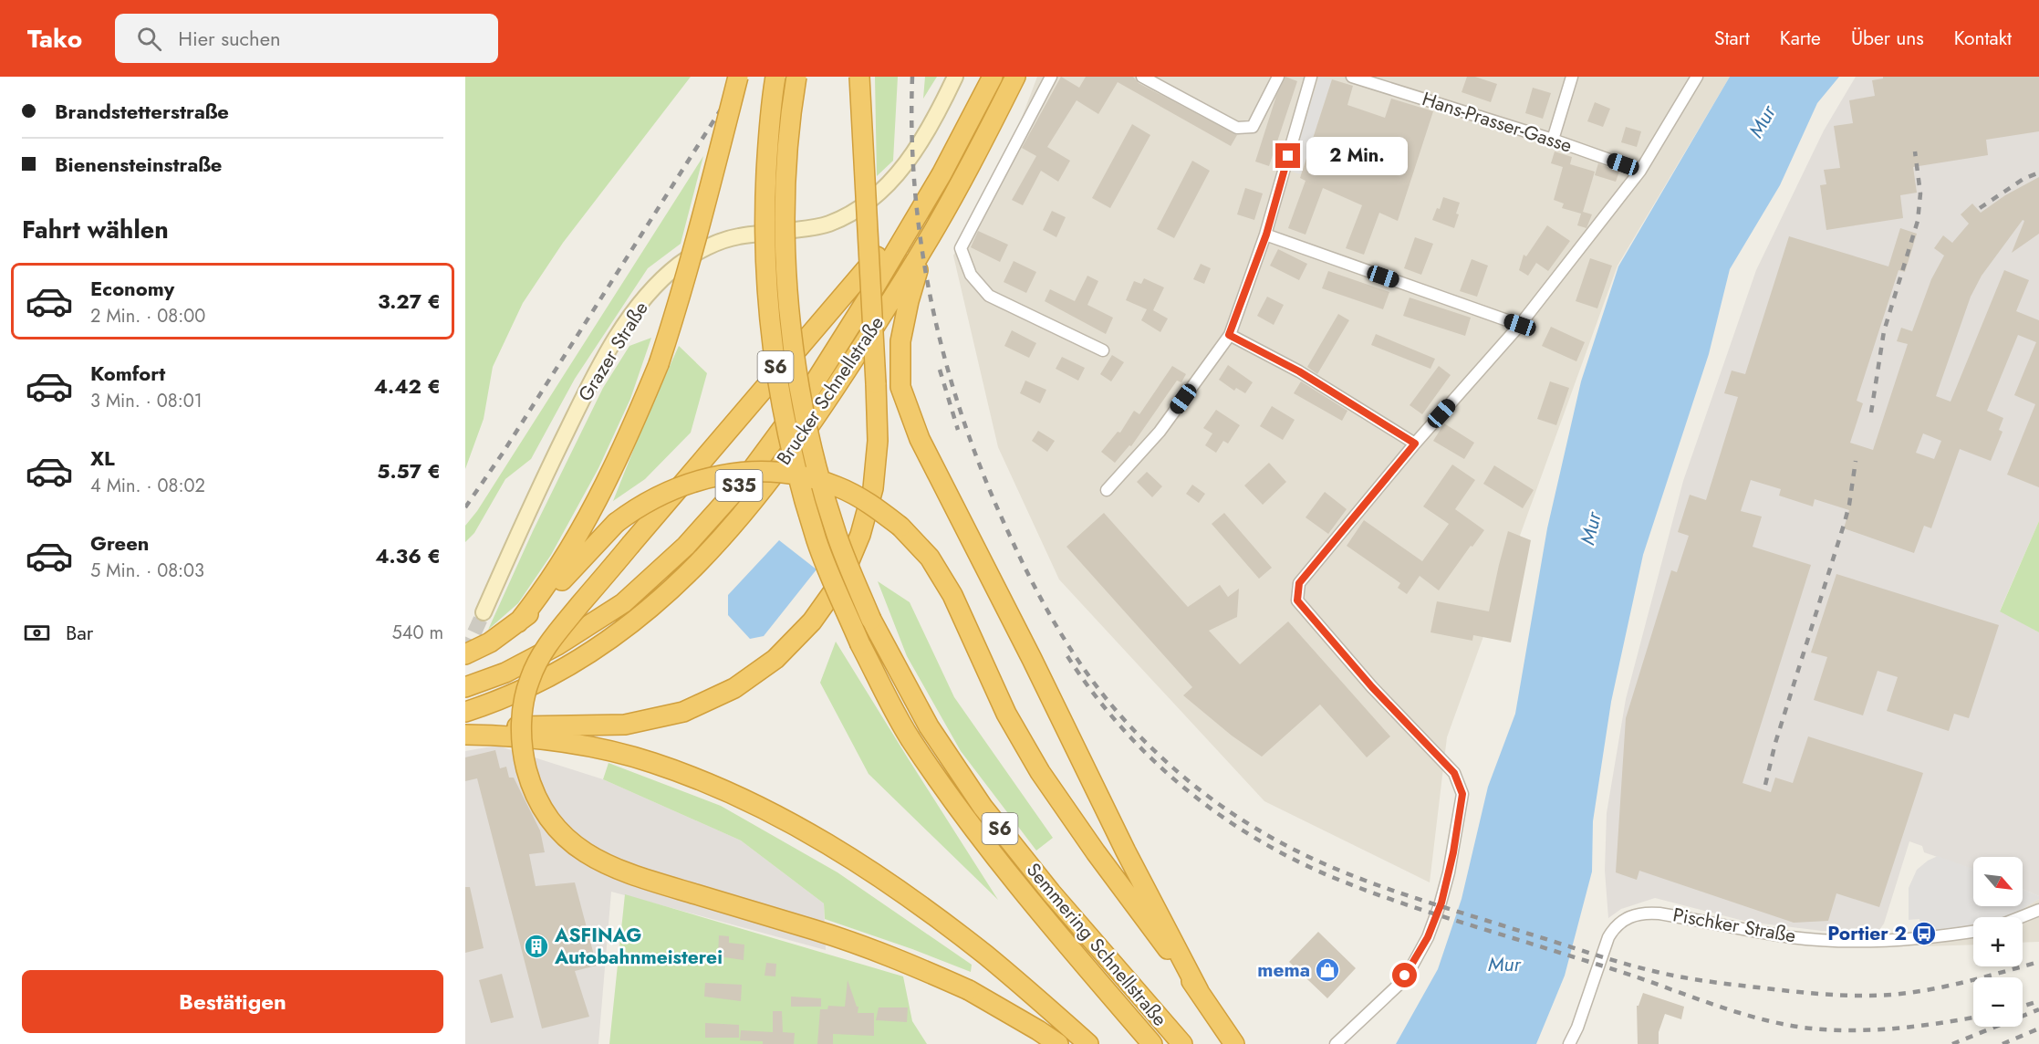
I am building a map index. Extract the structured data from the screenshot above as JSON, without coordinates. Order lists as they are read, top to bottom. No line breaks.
{"streets":{"highway":["S6","Brucker Schnellstraße","S35","Semmering Schnellstraße"],"street":["Hans-Prasser-Gasse","Grazer Straße","Pischker Straße"]},"water":["Mur"],"places":{"bus stop":["Portier 2"],"building":["ASFINAG Autobahnmeisterei"],"shop":["mema"]},"north":"bottom right","page":{"header":"Tako","search":"Hier suchen","nav":["Start","Karte","Über uns","Kontakt"],"banner":["Brandstetterstraße","Bienensteinstraße"],"bubble":"2 Min.","heading":"Fahrt wählen","list":[{"name":"Economy","note":"2 Min. · 08:00","value":"3.27 €"},{"name":"Komfort","note":"3 Min. · 08:01","value":"4.42 €"},{"name":"XL","note":"4 Min. · 08:02","value":"5.57 €"},{"name":"Green","note":"5 Min. · 08:03","value":"4.36 €"}],"pay":["Bar","540 m"],"map_buttons":["+","−"],"buttons":"Bestätigen"}}
